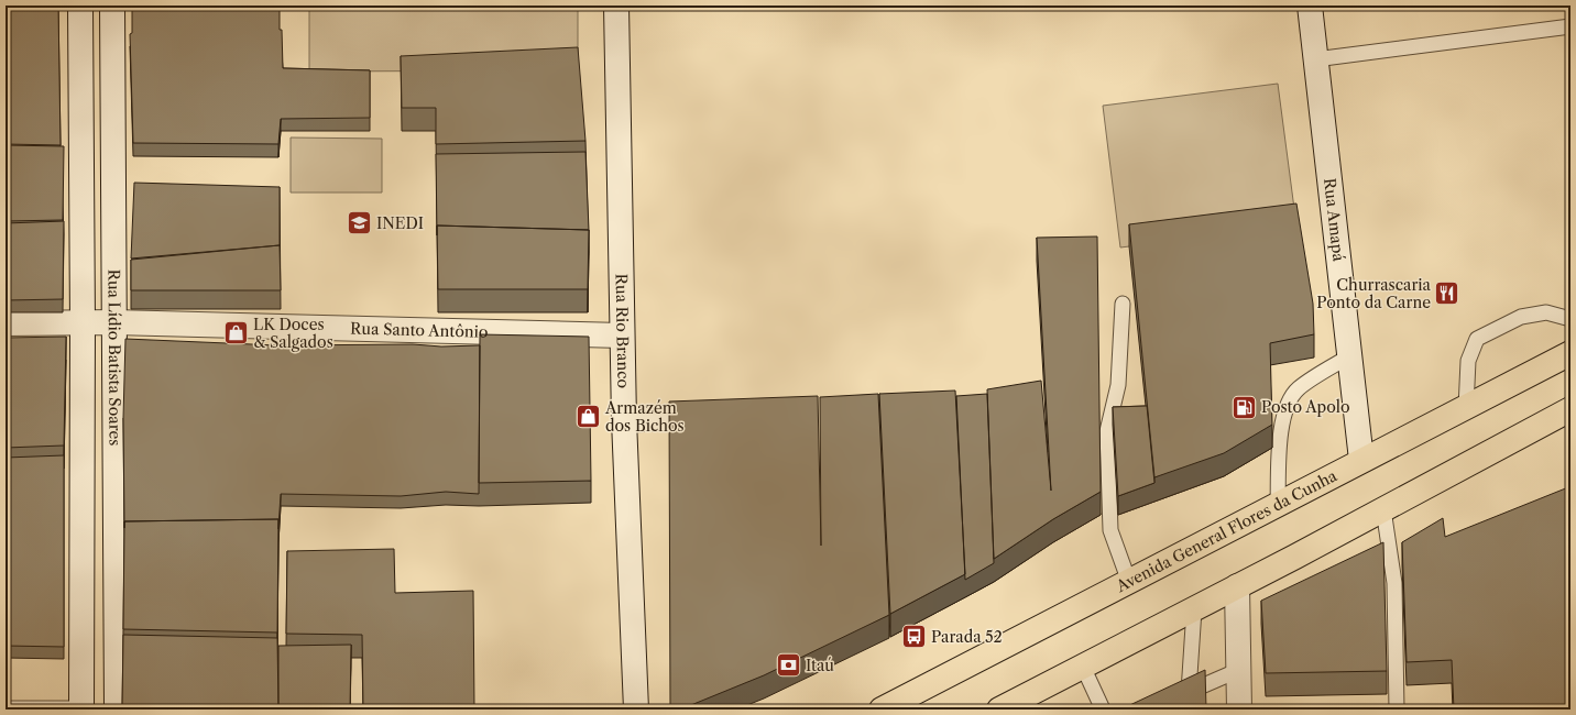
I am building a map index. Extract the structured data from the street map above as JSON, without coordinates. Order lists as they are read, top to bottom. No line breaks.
{"streets":{"main road":["Avenida General Flores da Cunha"],"street":["Rua Amapá","Rua Santo Antônio","Rua Rio Branco","Rua Lídio Batista Soares"]},"crossings":[["Rua Amapá","Avenida General Flores da Cunha"],["Rua Santo Antônio","Rua Rio Branco"],["Rua Santo Antônio","Rua Lídio Batista Soares"]],"places":{"school or university":["INEDI"],"restaurant":["Churrascaria Ponto da Carne"],"shop":["LK Doces & Salgados","Armazém dos Bichos"],"fuel station":["Posto Apolo"],"bus stop":["Parada 52"],"bank":["Itaú"]}}
